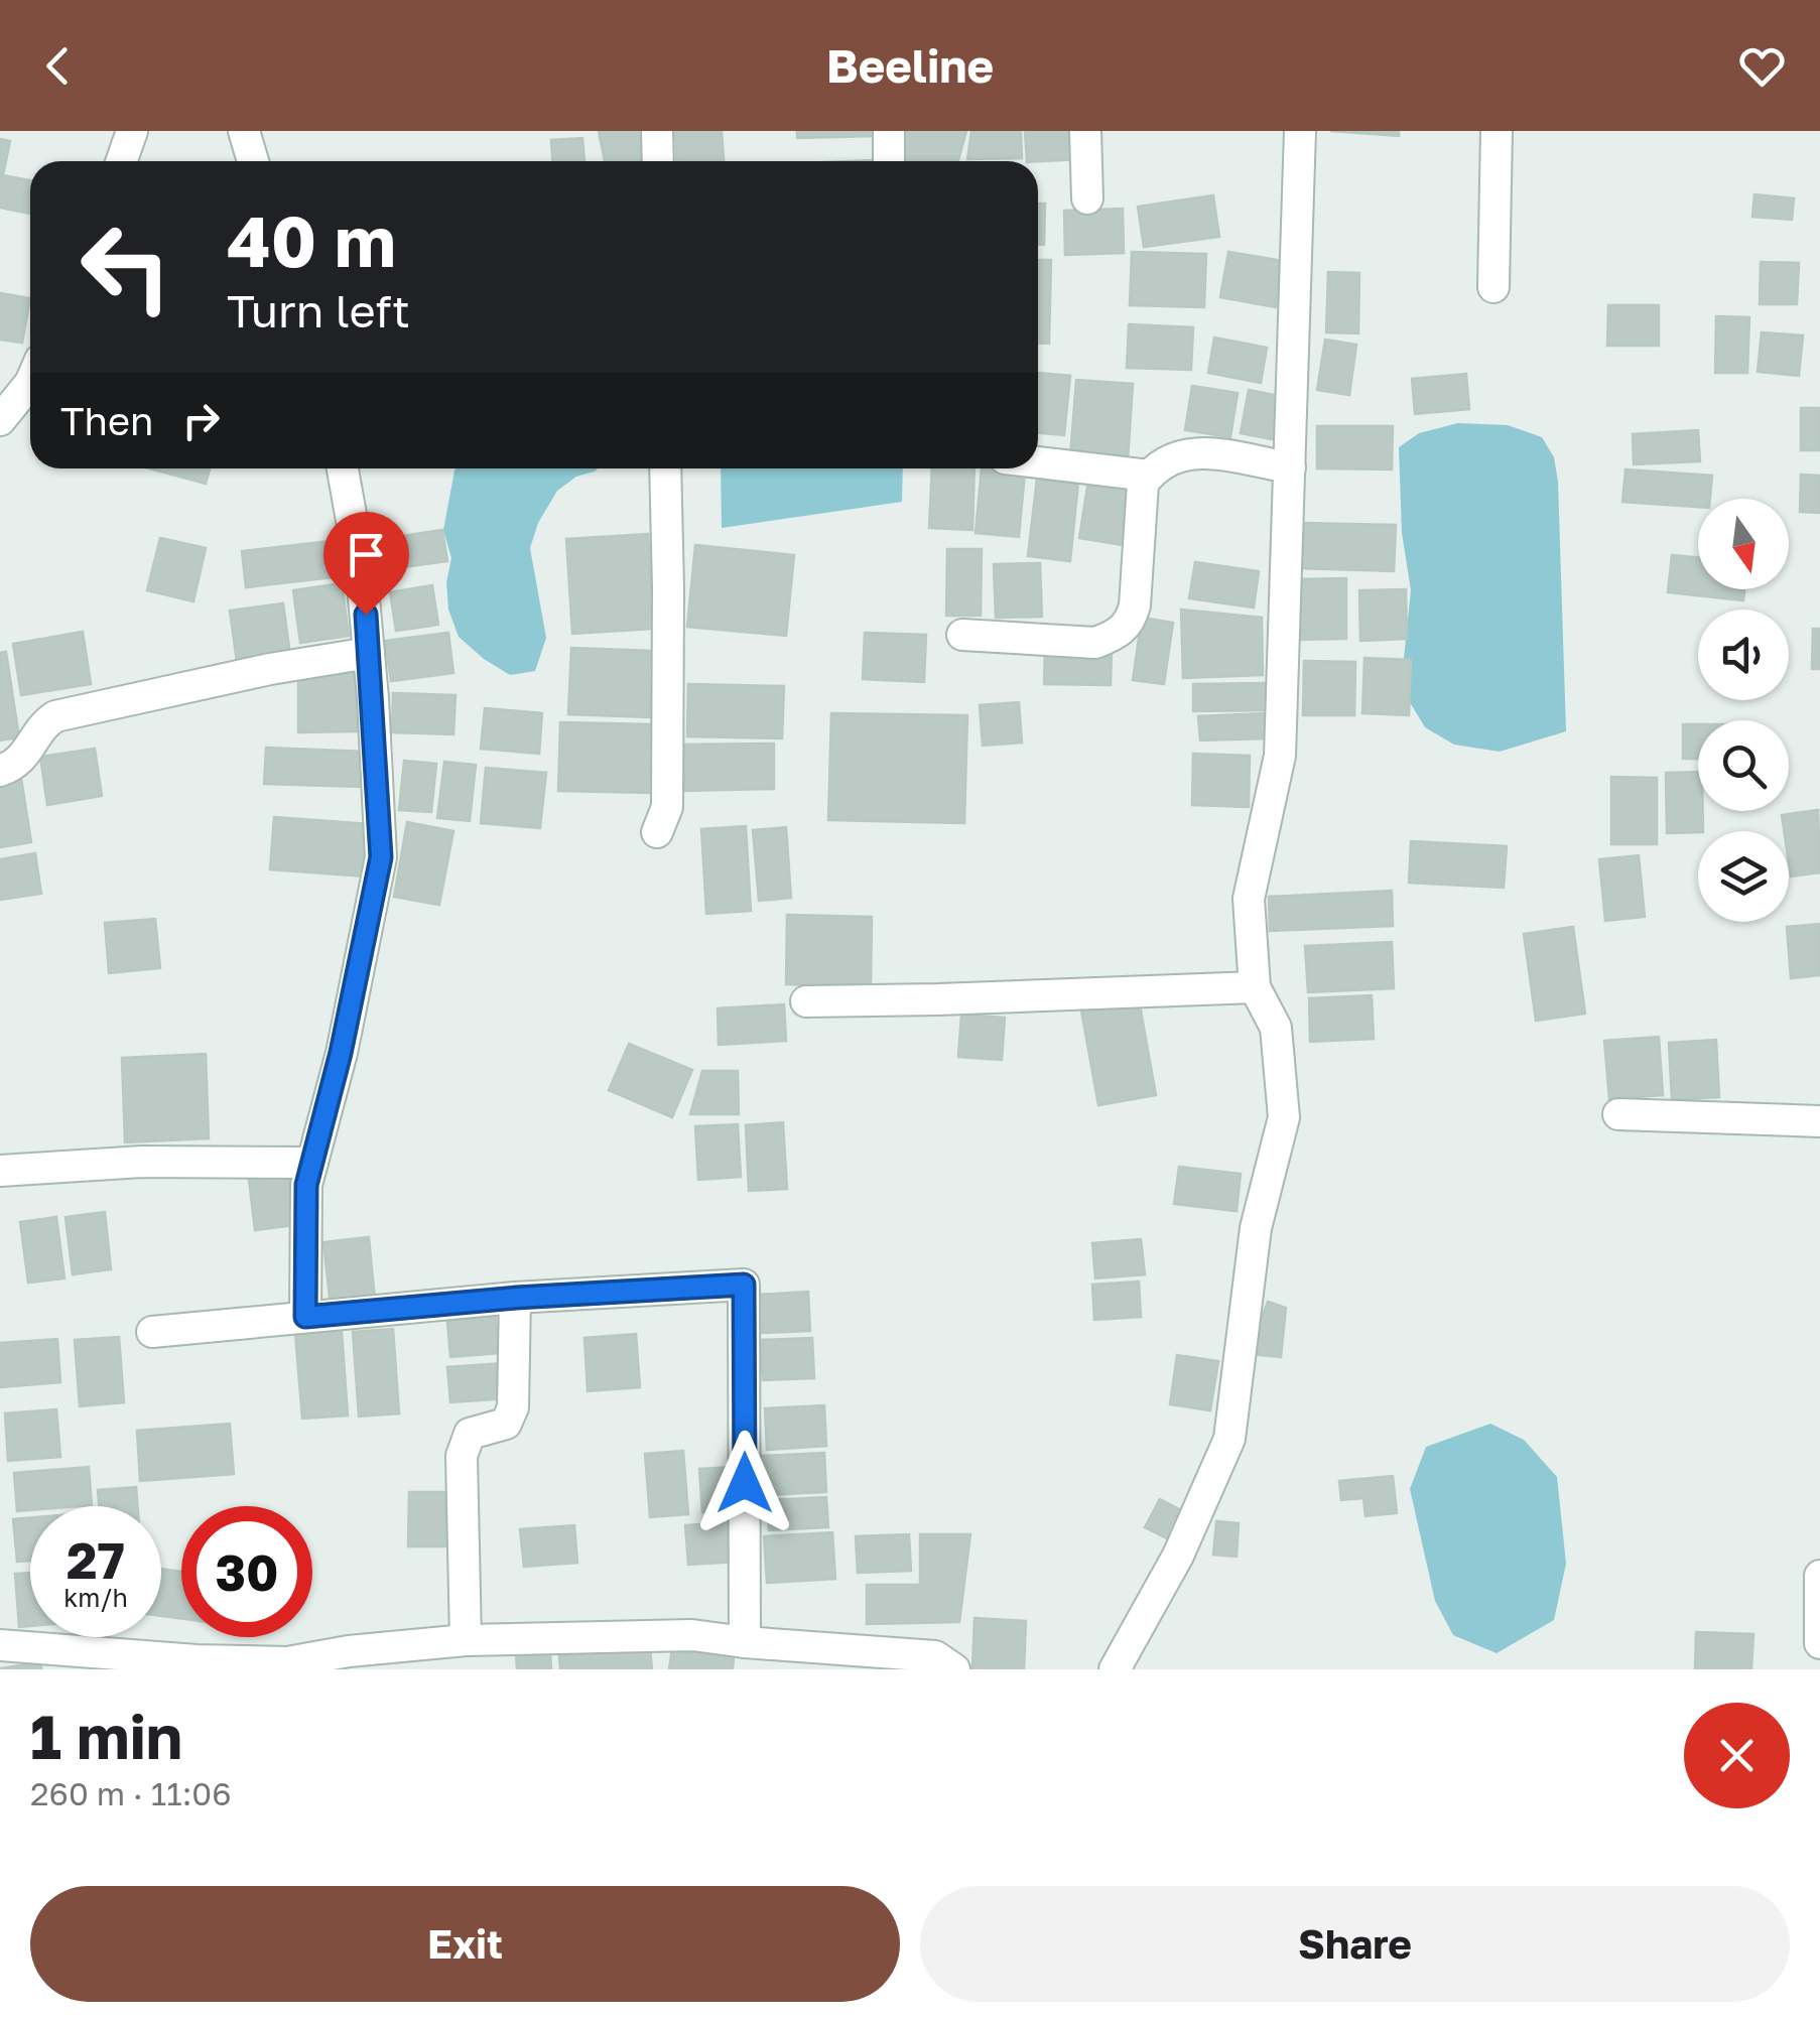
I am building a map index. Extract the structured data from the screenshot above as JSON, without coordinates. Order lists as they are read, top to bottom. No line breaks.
{"north":"bottom","page":{"header":"Beeline","turn":["40 m","Turn left"],"then":"Then","speed":"27 km/h","limit":"30","heading":["1 min","260 m · 11:06"],"buttons":["Exit","Share"]}}
